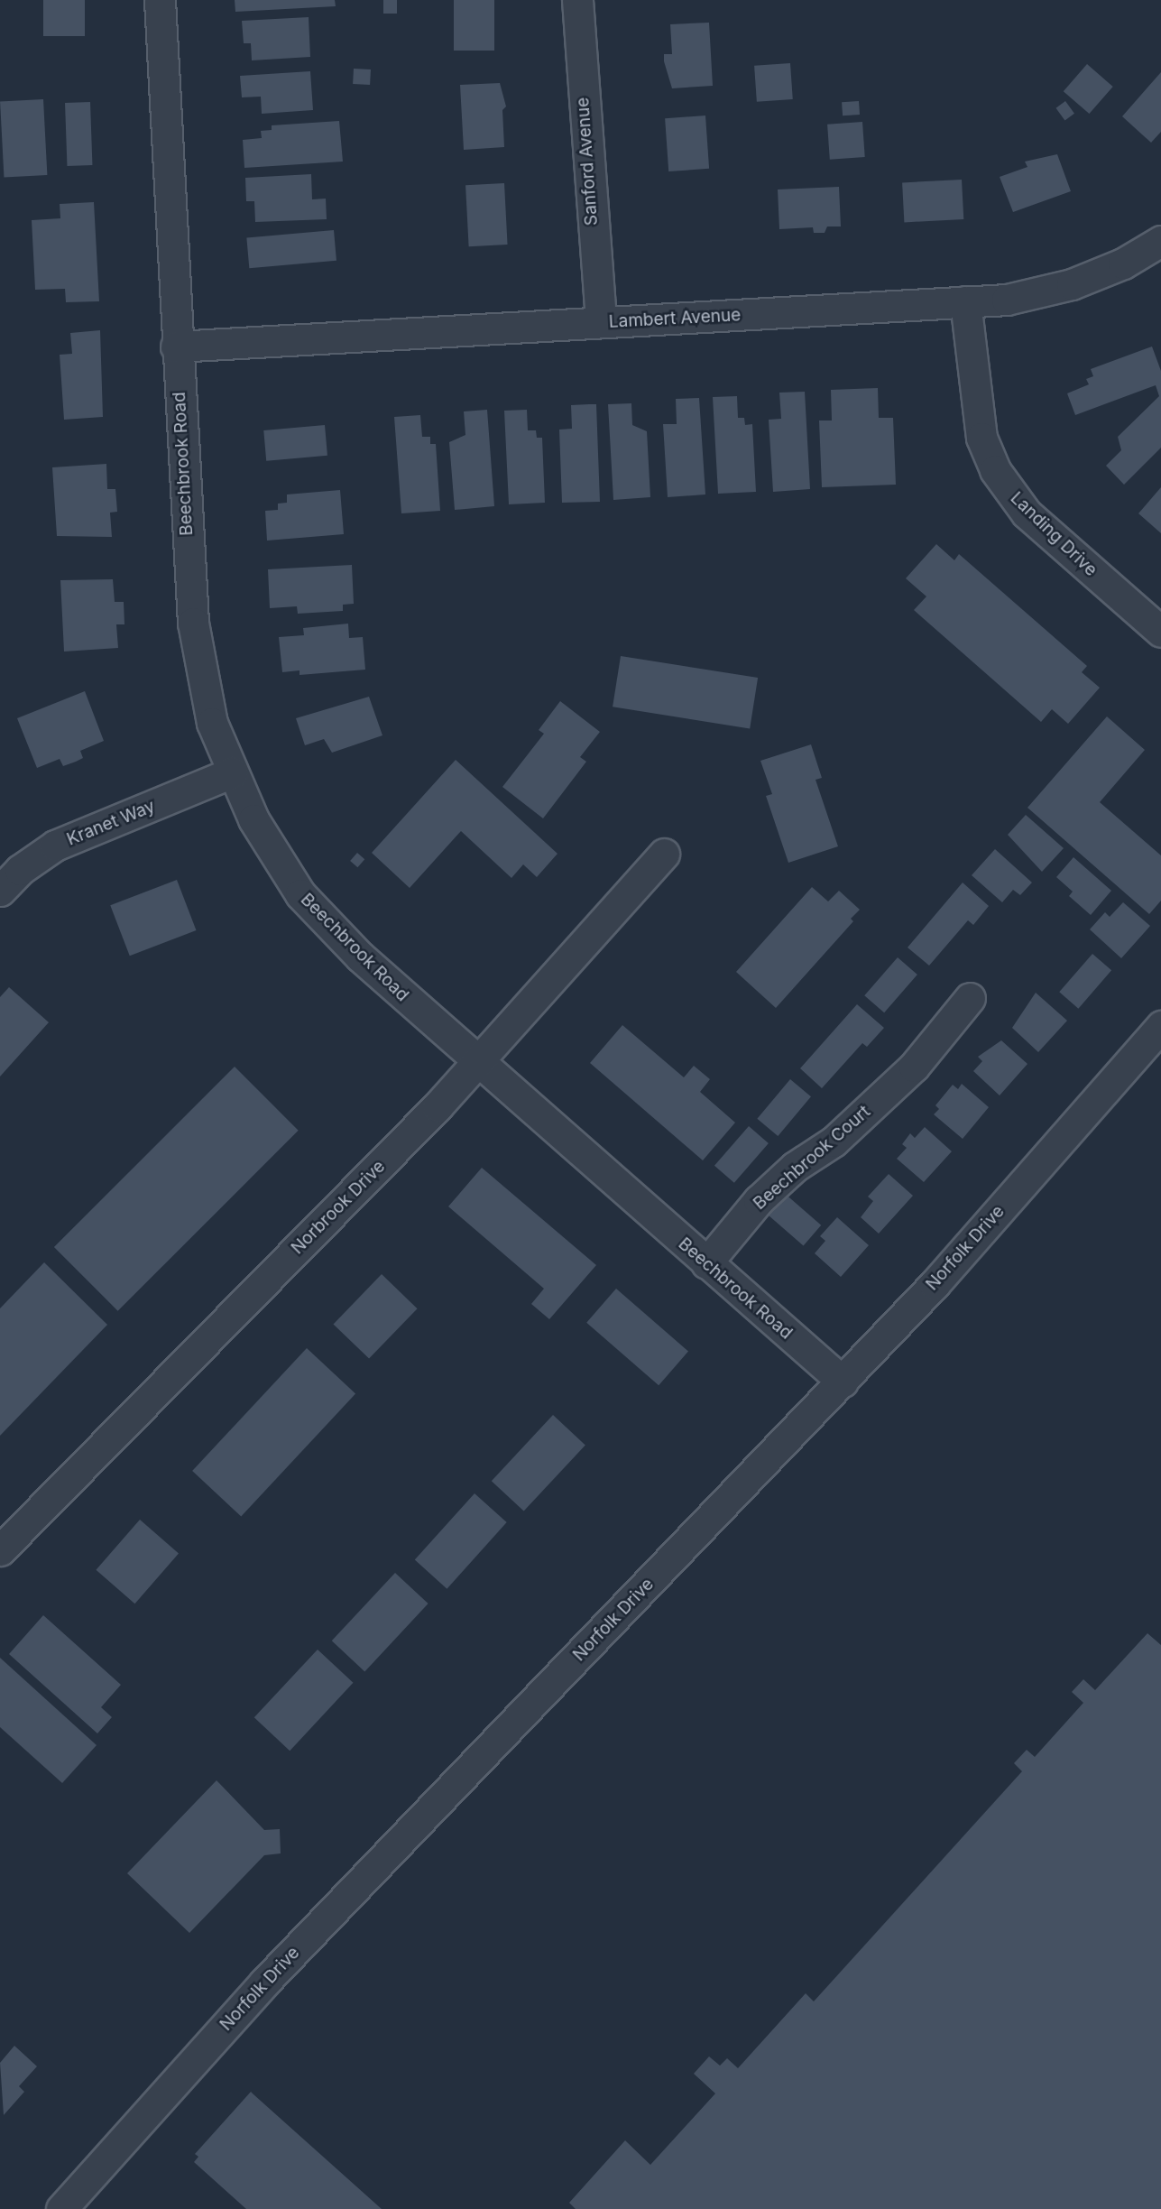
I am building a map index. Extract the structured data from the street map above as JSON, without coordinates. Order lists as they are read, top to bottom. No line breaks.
{"streets":{"street":["Sanford Avenue","Lambert Avenue","Beechbrook Road","Landing Drive","Kranet Way","Beechbrook Court","Norbrook Drive","Norfolk Drive"]},"crossings":[["Sanford Avenue","Lambert Avenue"],["Lambert Avenue","Beechbrook Road"],["Lambert Avenue","Landing Drive"],["Beechbrook Road","Kranet Way"],["Beechbrook Road","Beechbrook Court"],["Beechbrook Road","Norbrook Drive"],["Beechbrook Road","Norfolk Drive"]]}
